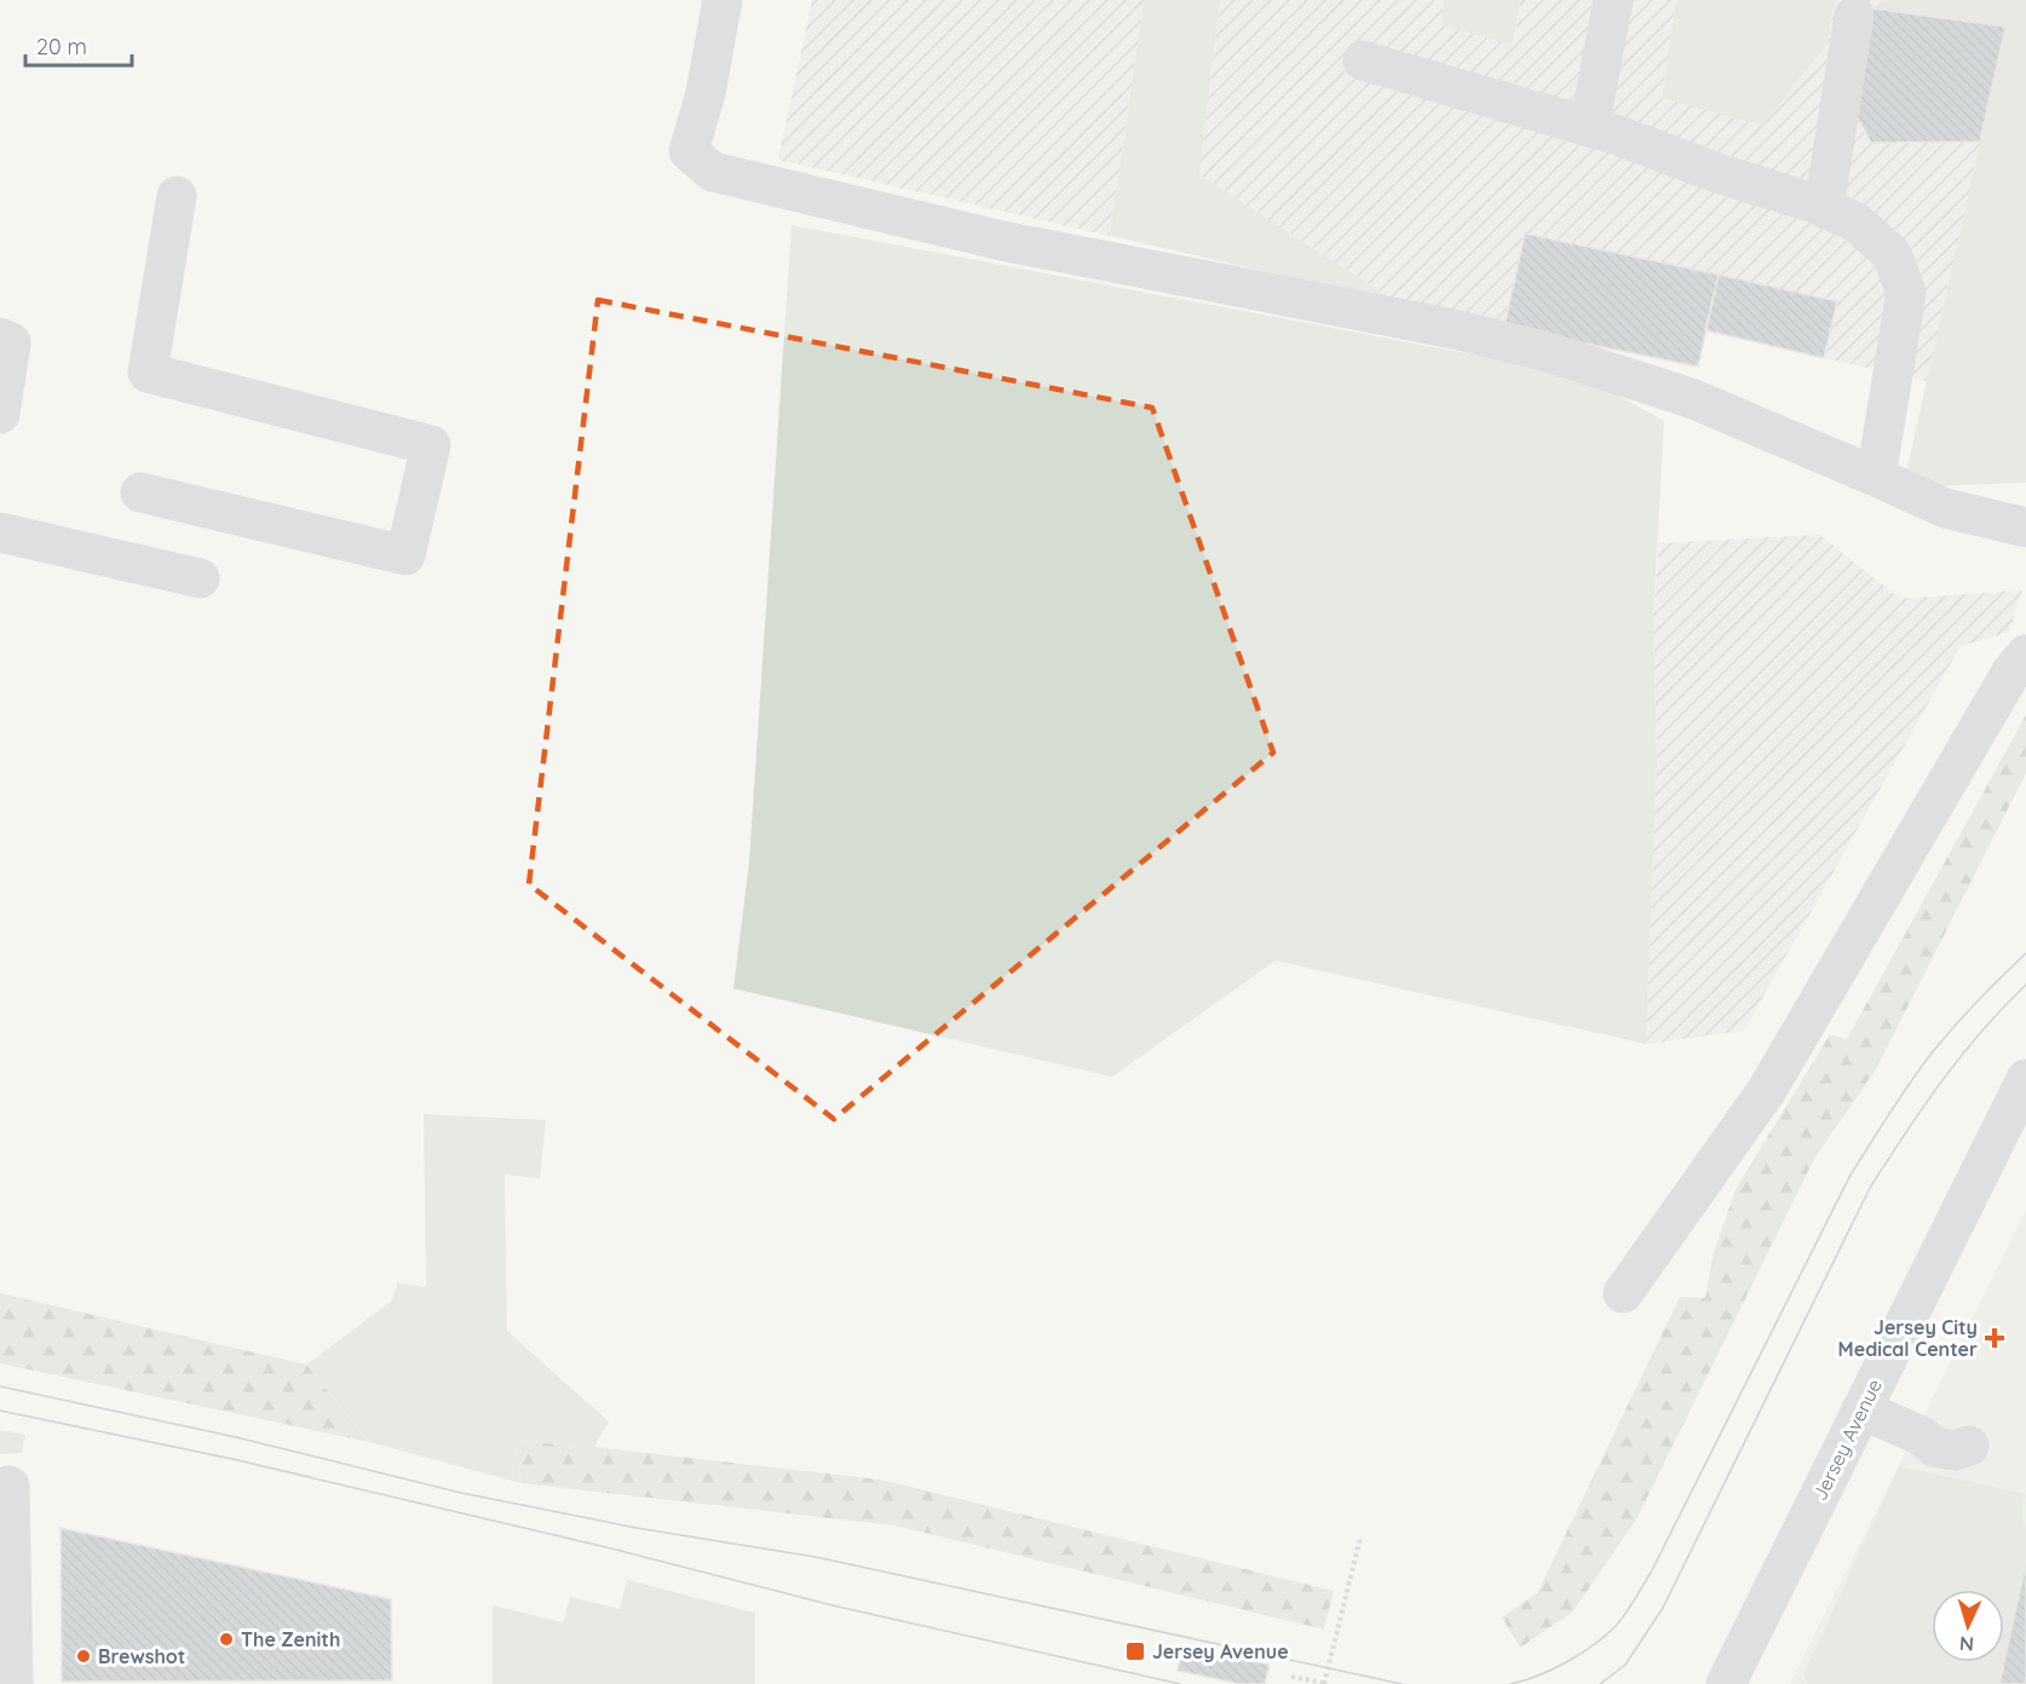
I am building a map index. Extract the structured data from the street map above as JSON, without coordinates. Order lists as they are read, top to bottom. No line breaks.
{"streets":{"street":["Jersey Avenue"]},"places":{"health":["Jersey City Medical Center"],"other":["The Zenith","Brewshot"],"transit":["Jersey Avenue"]},"scale_bar":"20 m","north":"bottom"}
